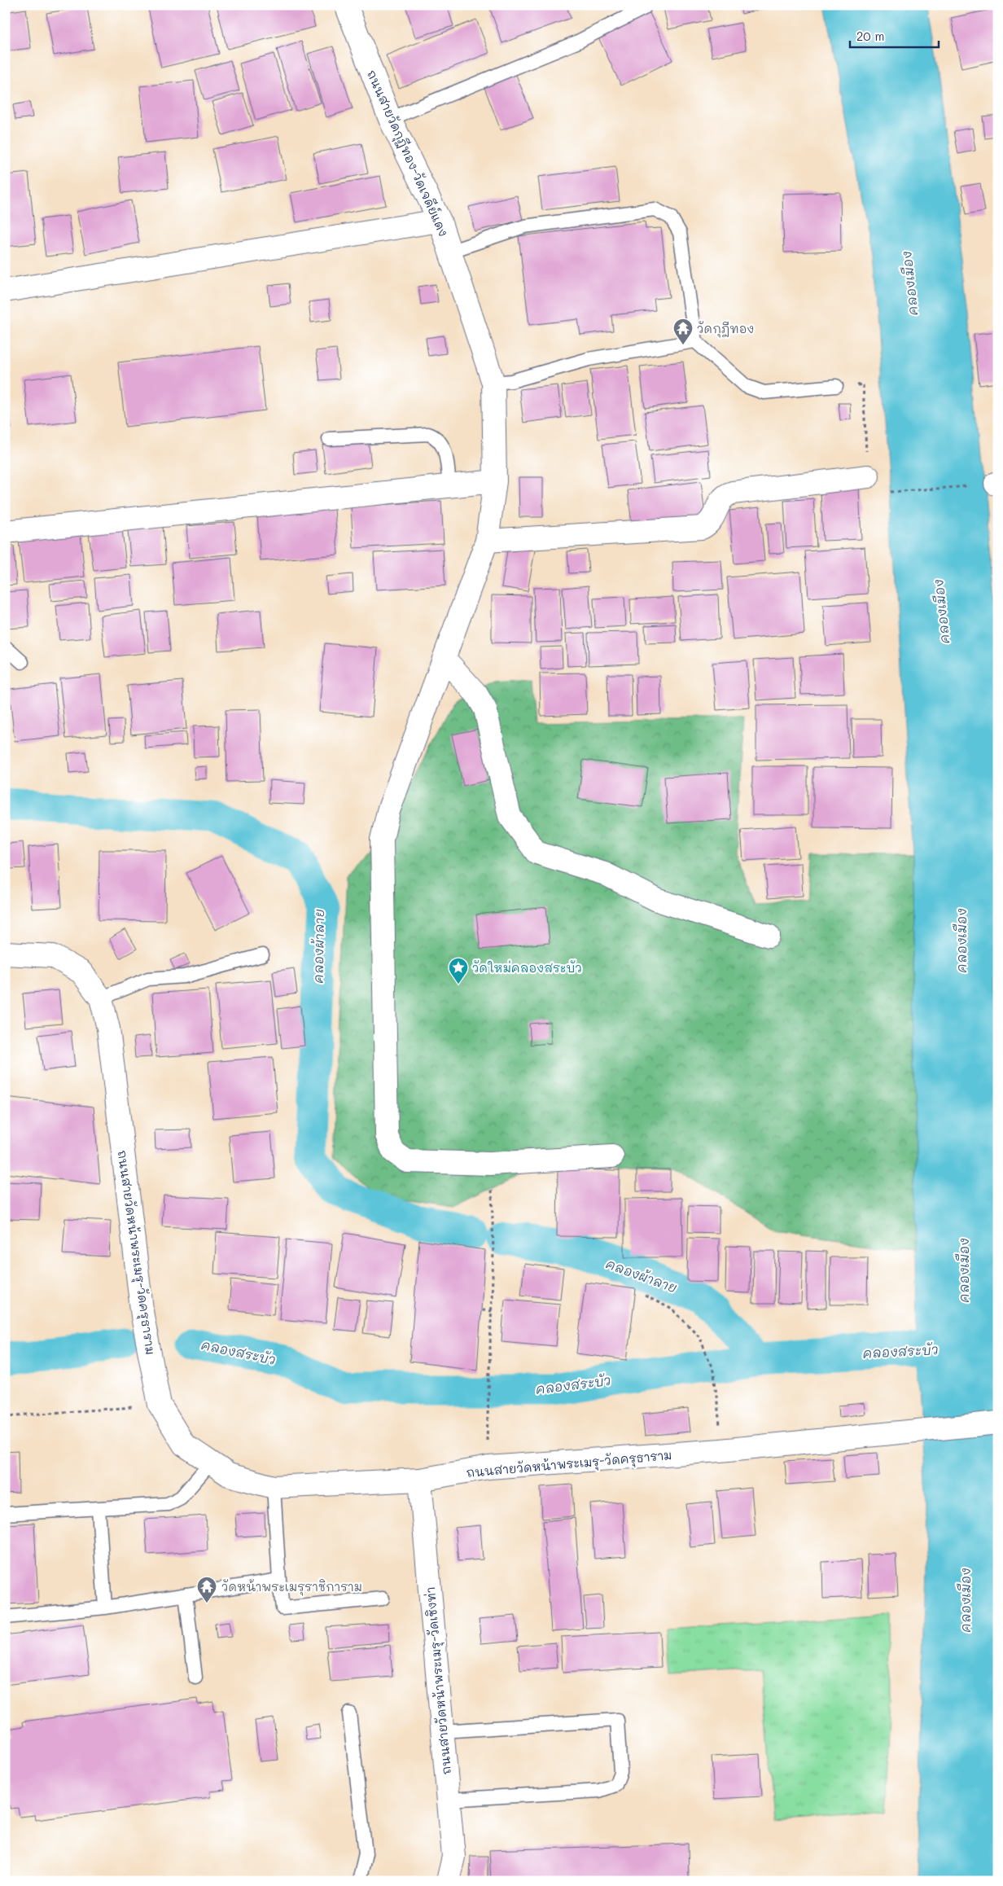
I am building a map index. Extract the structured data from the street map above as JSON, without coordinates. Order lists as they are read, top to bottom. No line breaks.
{"streets":{"street":["ถนนสายวัดกุฎีทอง-วัดเจดีย์แดง","ถนนสายวัดหน้าพระเมรุ-วัดครุธาราม","ถนนสายวัดหน้าพระเมรุ-วัดเชิงท่า"]},"crossings":[["ถนนสายวัดหน้าพระเมรุ-วัดครุธาราม","ถนนสายวัดหน้าพระเมรุ-วัดเชิงท่า"]],"water":["คลองเมือง","คลองผ้าลาย","คลองสระบัว"],"places":{"temple":["วัดกุฎีทอง","วัดหน้าพระเมรุราชิการาม"],"place":["วัดใหม่คลองสระบัว"]},"scale_bar":"20 m"}
